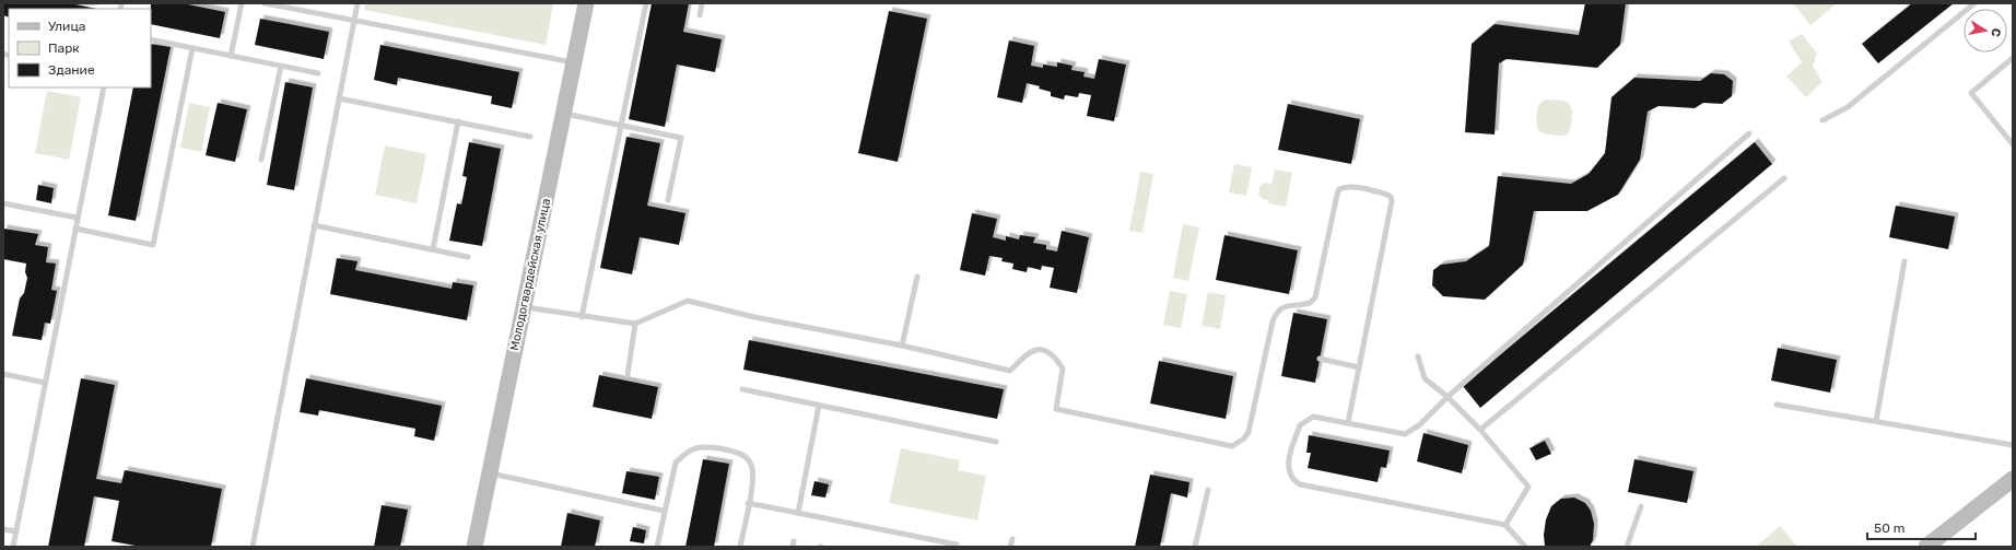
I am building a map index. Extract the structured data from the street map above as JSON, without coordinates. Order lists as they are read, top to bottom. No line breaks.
{"streets":{"street":["Молодогвардейская улица"]},"legend":["Улица","Парк","Здание"],"scale_bar":"50 m","north":"right"}
